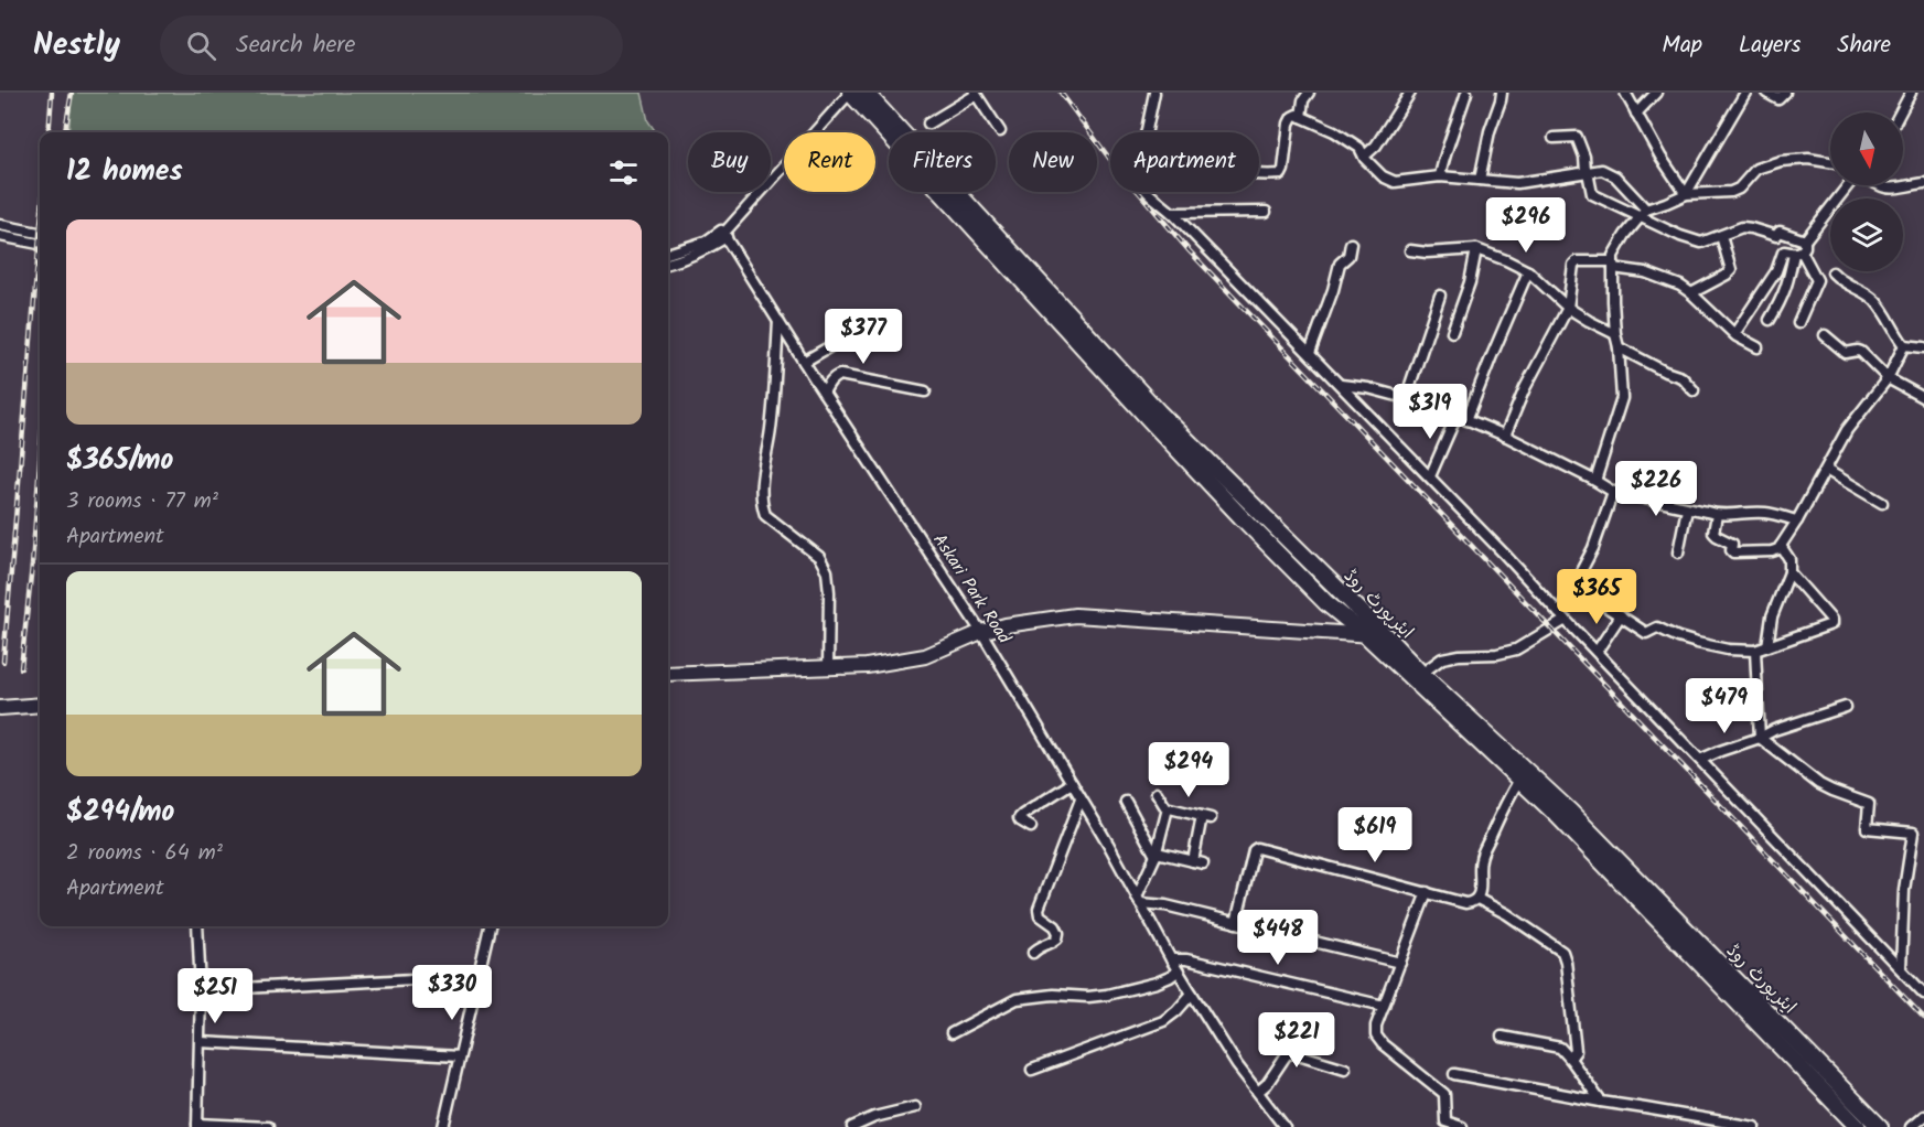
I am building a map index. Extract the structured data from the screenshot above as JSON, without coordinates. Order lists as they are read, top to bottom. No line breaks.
{"streets":{"main road":["ایئرپورٹ روڈ"],"street":["Askari Park Road"]},"north":"bottom","page":{"header":"Nestly","search":"Search here","nav":["Map","Layers","Share"],"chip":["Buy","Rent","Filters","New","Apartment"],"heading":"12 homes","price":["$296","$377","$319","$226","$365","$479","$294","$619","$448","$330","$251","$221"],"list":[{"name":"$365/mo","note":"3 rooms · 77 m² · Apartment"},{"name":"$294/mo","note":"2 rooms · 64 m² · Apartment"}]}}
